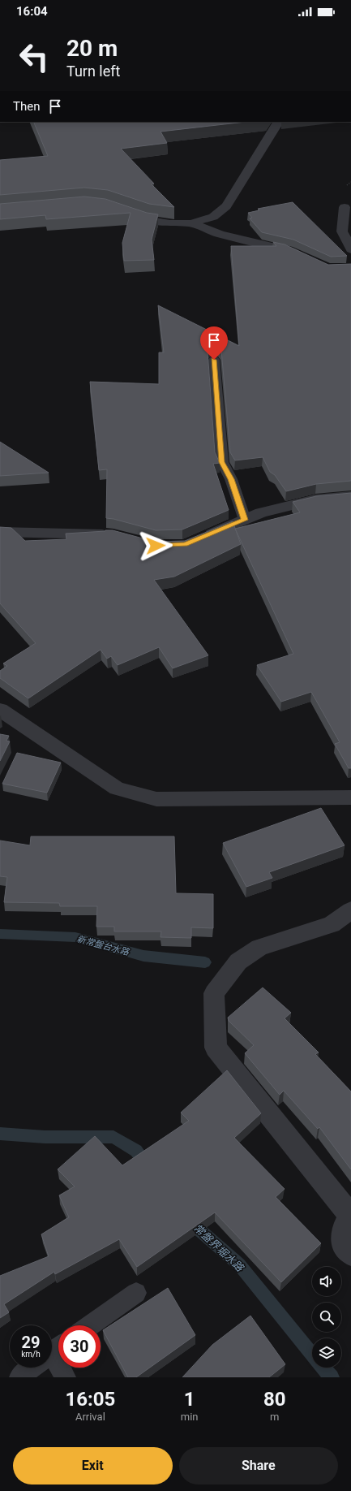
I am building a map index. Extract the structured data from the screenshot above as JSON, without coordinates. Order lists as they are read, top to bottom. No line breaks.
{"water":["新常盤台水路","常盤界堀水路"],"page":{"status":"16:04","turn":["20 m","Turn left"],"then":"Then","speed":"29 km/h","limit":"30","eta":["16:05","Arrival","1","min","80","m"],"buttons":["Exit","Share"]}}
